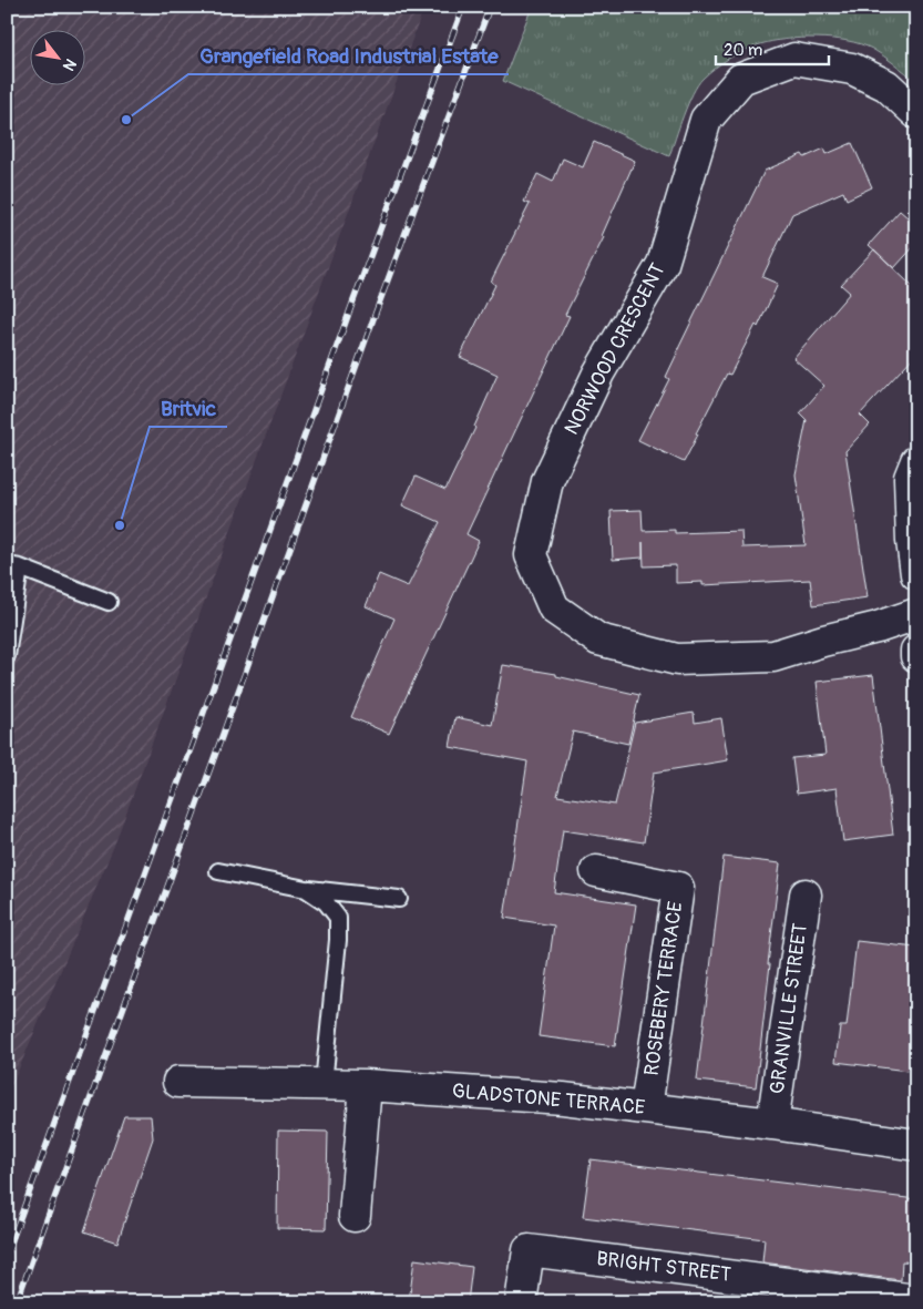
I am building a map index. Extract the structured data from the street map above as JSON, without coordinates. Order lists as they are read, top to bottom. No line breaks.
{"streets":{"street":["NORWOOD CRESCENT","ROSEBERY TERRACE","GRANVILLE STREET","GLADSTONE TERRACE","BRIGHT STREET"]},"crossings":[["ROSEBERY TERRACE","GLADSTONE TERRACE"],["GRANVILLE STREET","GLADSTONE TERRACE"]],"places":["Grangefield Road Industrial Estate","Britvic"],"scale_bar":"20 m","north":"bottom right"}
